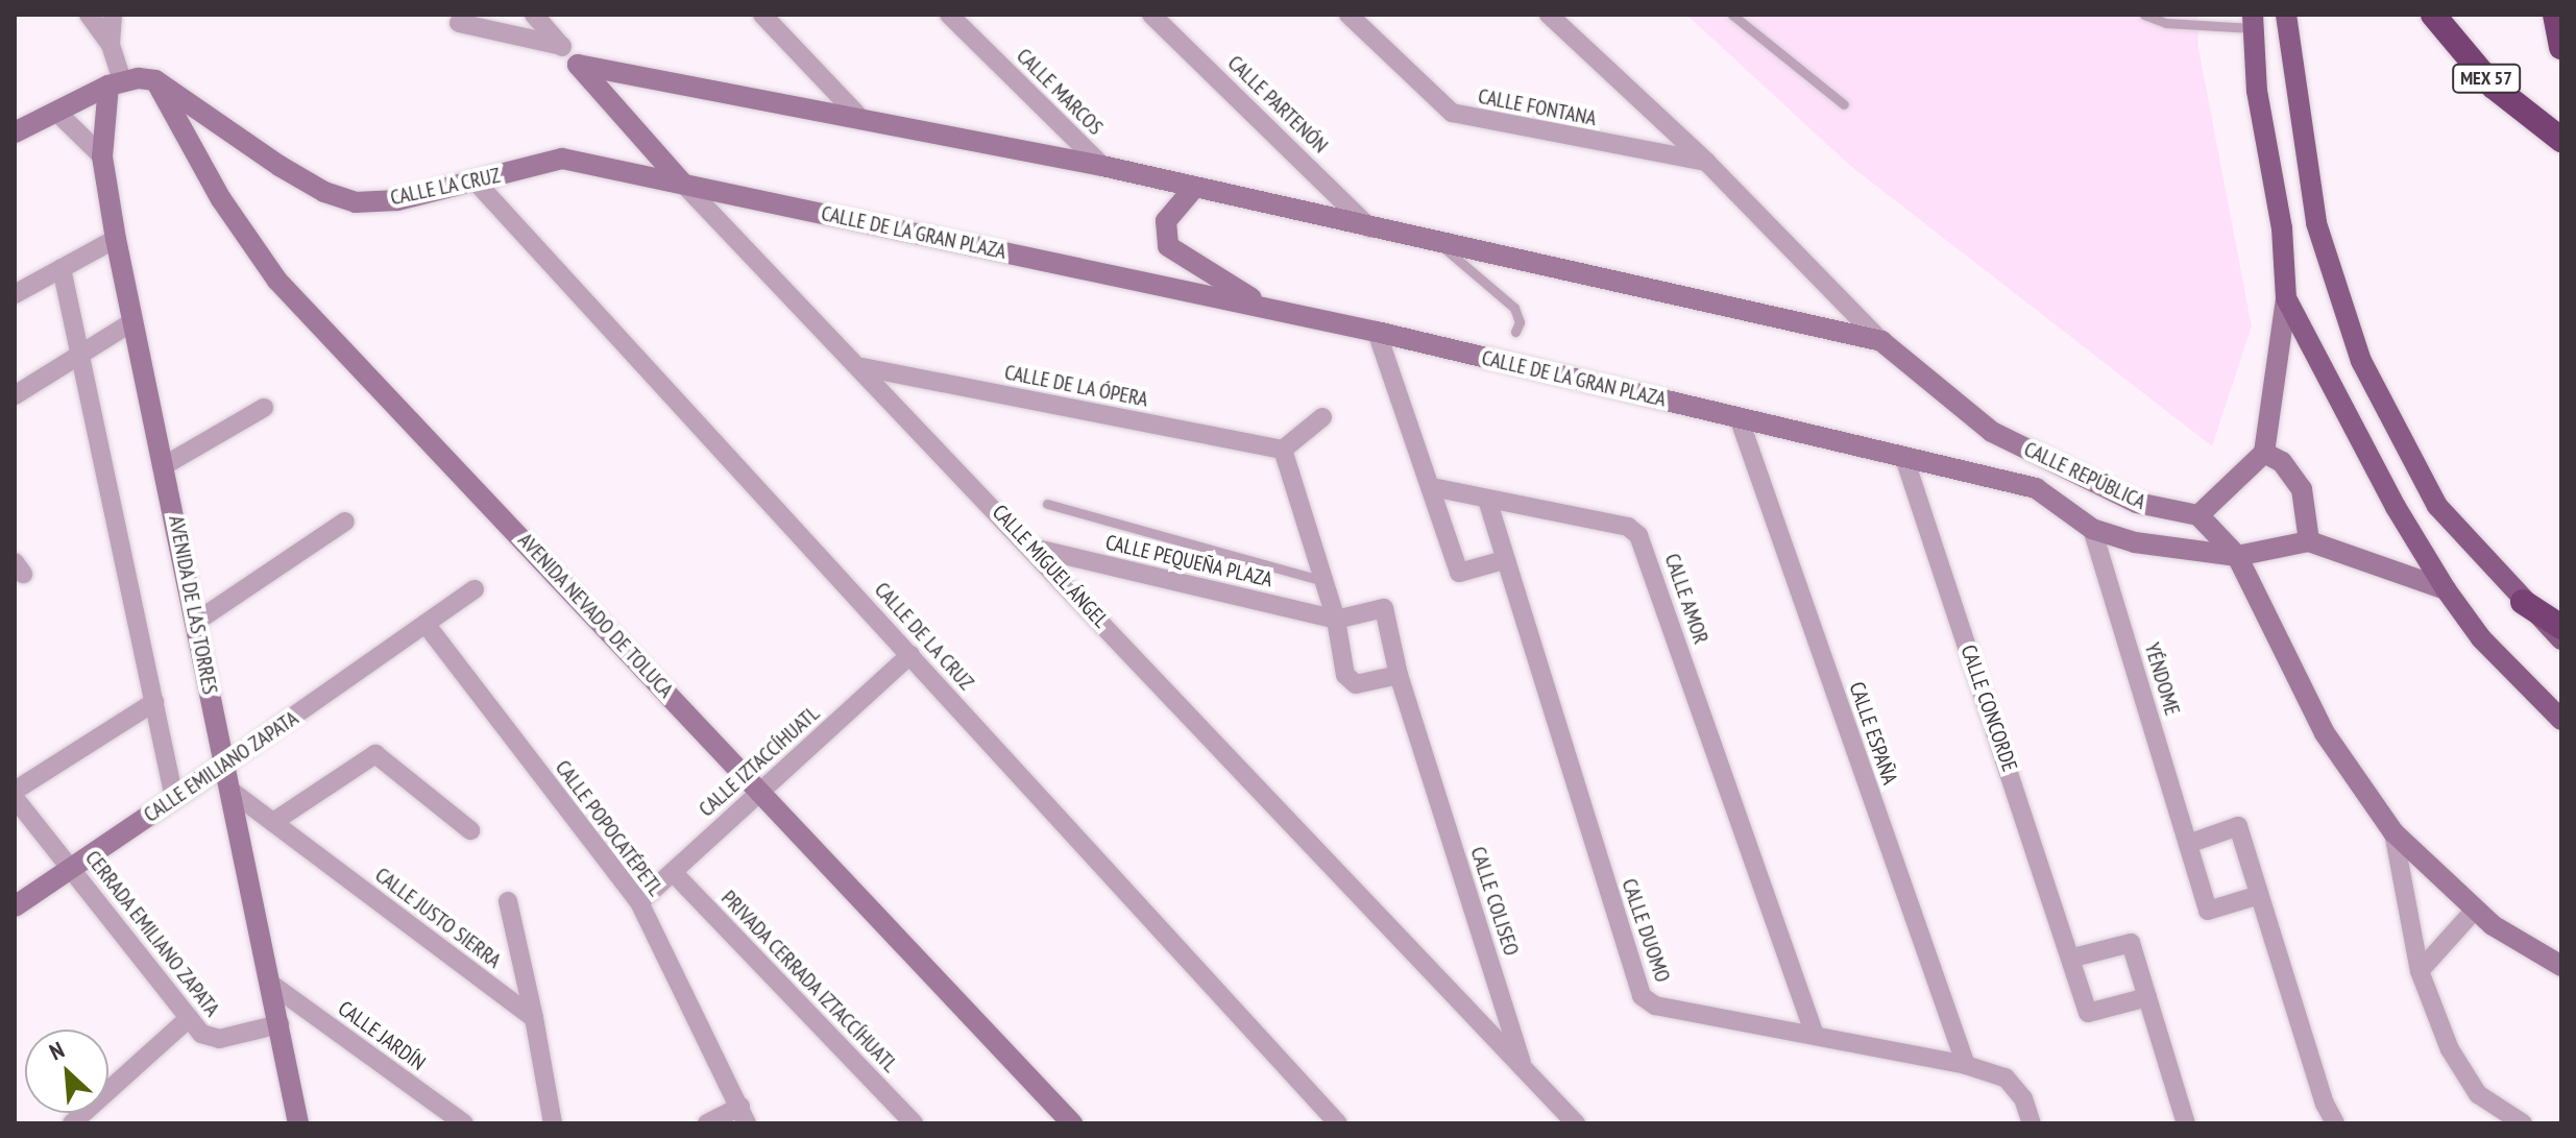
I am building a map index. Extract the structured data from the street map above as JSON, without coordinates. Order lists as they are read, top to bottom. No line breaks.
{"streets":{"highway":["MEX 57"],"street":["CALLE MARCOS","CALLE PARTENÓN","CALLE FONTANA","CALLE LA CRUZ","CALLE DE LA GRAN PLAZA","CALLE DE LA ÓPERA","CALLE REPÚBLICA","CALLE PEQUEÑA PLAZA","CALLE MIGUEL ÁNGEL","CALLE AMOR","AVENIDA DE LAS TORRES","AVENIDA NEVADO DE TOLUCA","CALLE DE LA CRUZ","YÉNDOME","CALLE CONCORDE","CALLE ESPAÑA","CALLE IZTACCÍHUATL","CALLE EMILIANO ZAPATA","CALLE POPOCATÉPETL","CALLE COLISEO","CALLE JUSTO SIERRA","CALLE DUOMO","CERRADA EMILIANO ZAPATA","PRIVADA CERRADA IZTACCÍHUATL","CALLE JARDÍN"]},"crossings":[["CALLE FONTANA","CALLE REPÚBLICA"],["CALLE LA CRUZ","CALLE DE LA GRAN PLAZA"],["CALLE LA CRUZ","CALLE MIGUEL ÁNGEL"],["CALLE LA CRUZ","AVENIDA DE LAS TORRES"],["CALLE LA CRUZ","AVENIDA NEVADO DE TOLUCA"],["CALLE LA CRUZ","CALLE DE LA CRUZ"],["CALLE DE LA GRAN PLAZA","CALLE MIGUEL ÁNGEL"],["CALLE DE LA GRAN PLAZA","YÉNDOME"],["CALLE DE LA GRAN PLAZA","CALLE CONCORDE"],["CALLE DE LA GRAN PLAZA","CALLE ESPAÑA"],["CALLE DE LA ÓPERA","CALLE MIGUEL ÁNGEL"],["CALLE PEQUEÑA PLAZA","CALLE MIGUEL ÁNGEL"],["CALLE PEQUEÑA PLAZA","CALLE COLISEO"],["CALLE MIGUEL ÁNGEL","CALLE COLISEO"],["CALLE AMOR","CALLE DUOMO"],["AVENIDA DE LAS TORRES","AVENIDA NEVADO DE TOLUCA"],["AVENIDA DE LAS TORRES","CALLE EMILIANO ZAPATA"],["AVENIDA DE LAS TORRES","CALLE JUSTO SIERRA"],["AVENIDA DE LAS TORRES","CERRADA EMILIANO ZAPATA"],["AVENIDA DE LAS TORRES","CALLE JARDÍN"],["AVENIDA NEVADO DE TOLUCA","CALLE IZTACCÍHUATL"],["CALLE DE LA CRUZ","CALLE IZTACCÍHUATL"],["CALLE ESPAÑA","CALLE DUOMO"],["CALLE IZTACCÍHUATL","CALLE POPOCATÉPETL"],["CALLE IZTACCÍHUATL","PRIVADA CERRADA IZTACCÍHUATL"],["CALLE EMILIANO ZAPATA","CALLE POPOCATÉPETL"],["CALLE EMILIANO ZAPATA","CERRADA EMILIANO ZAPATA"]],"north":"top left"}
